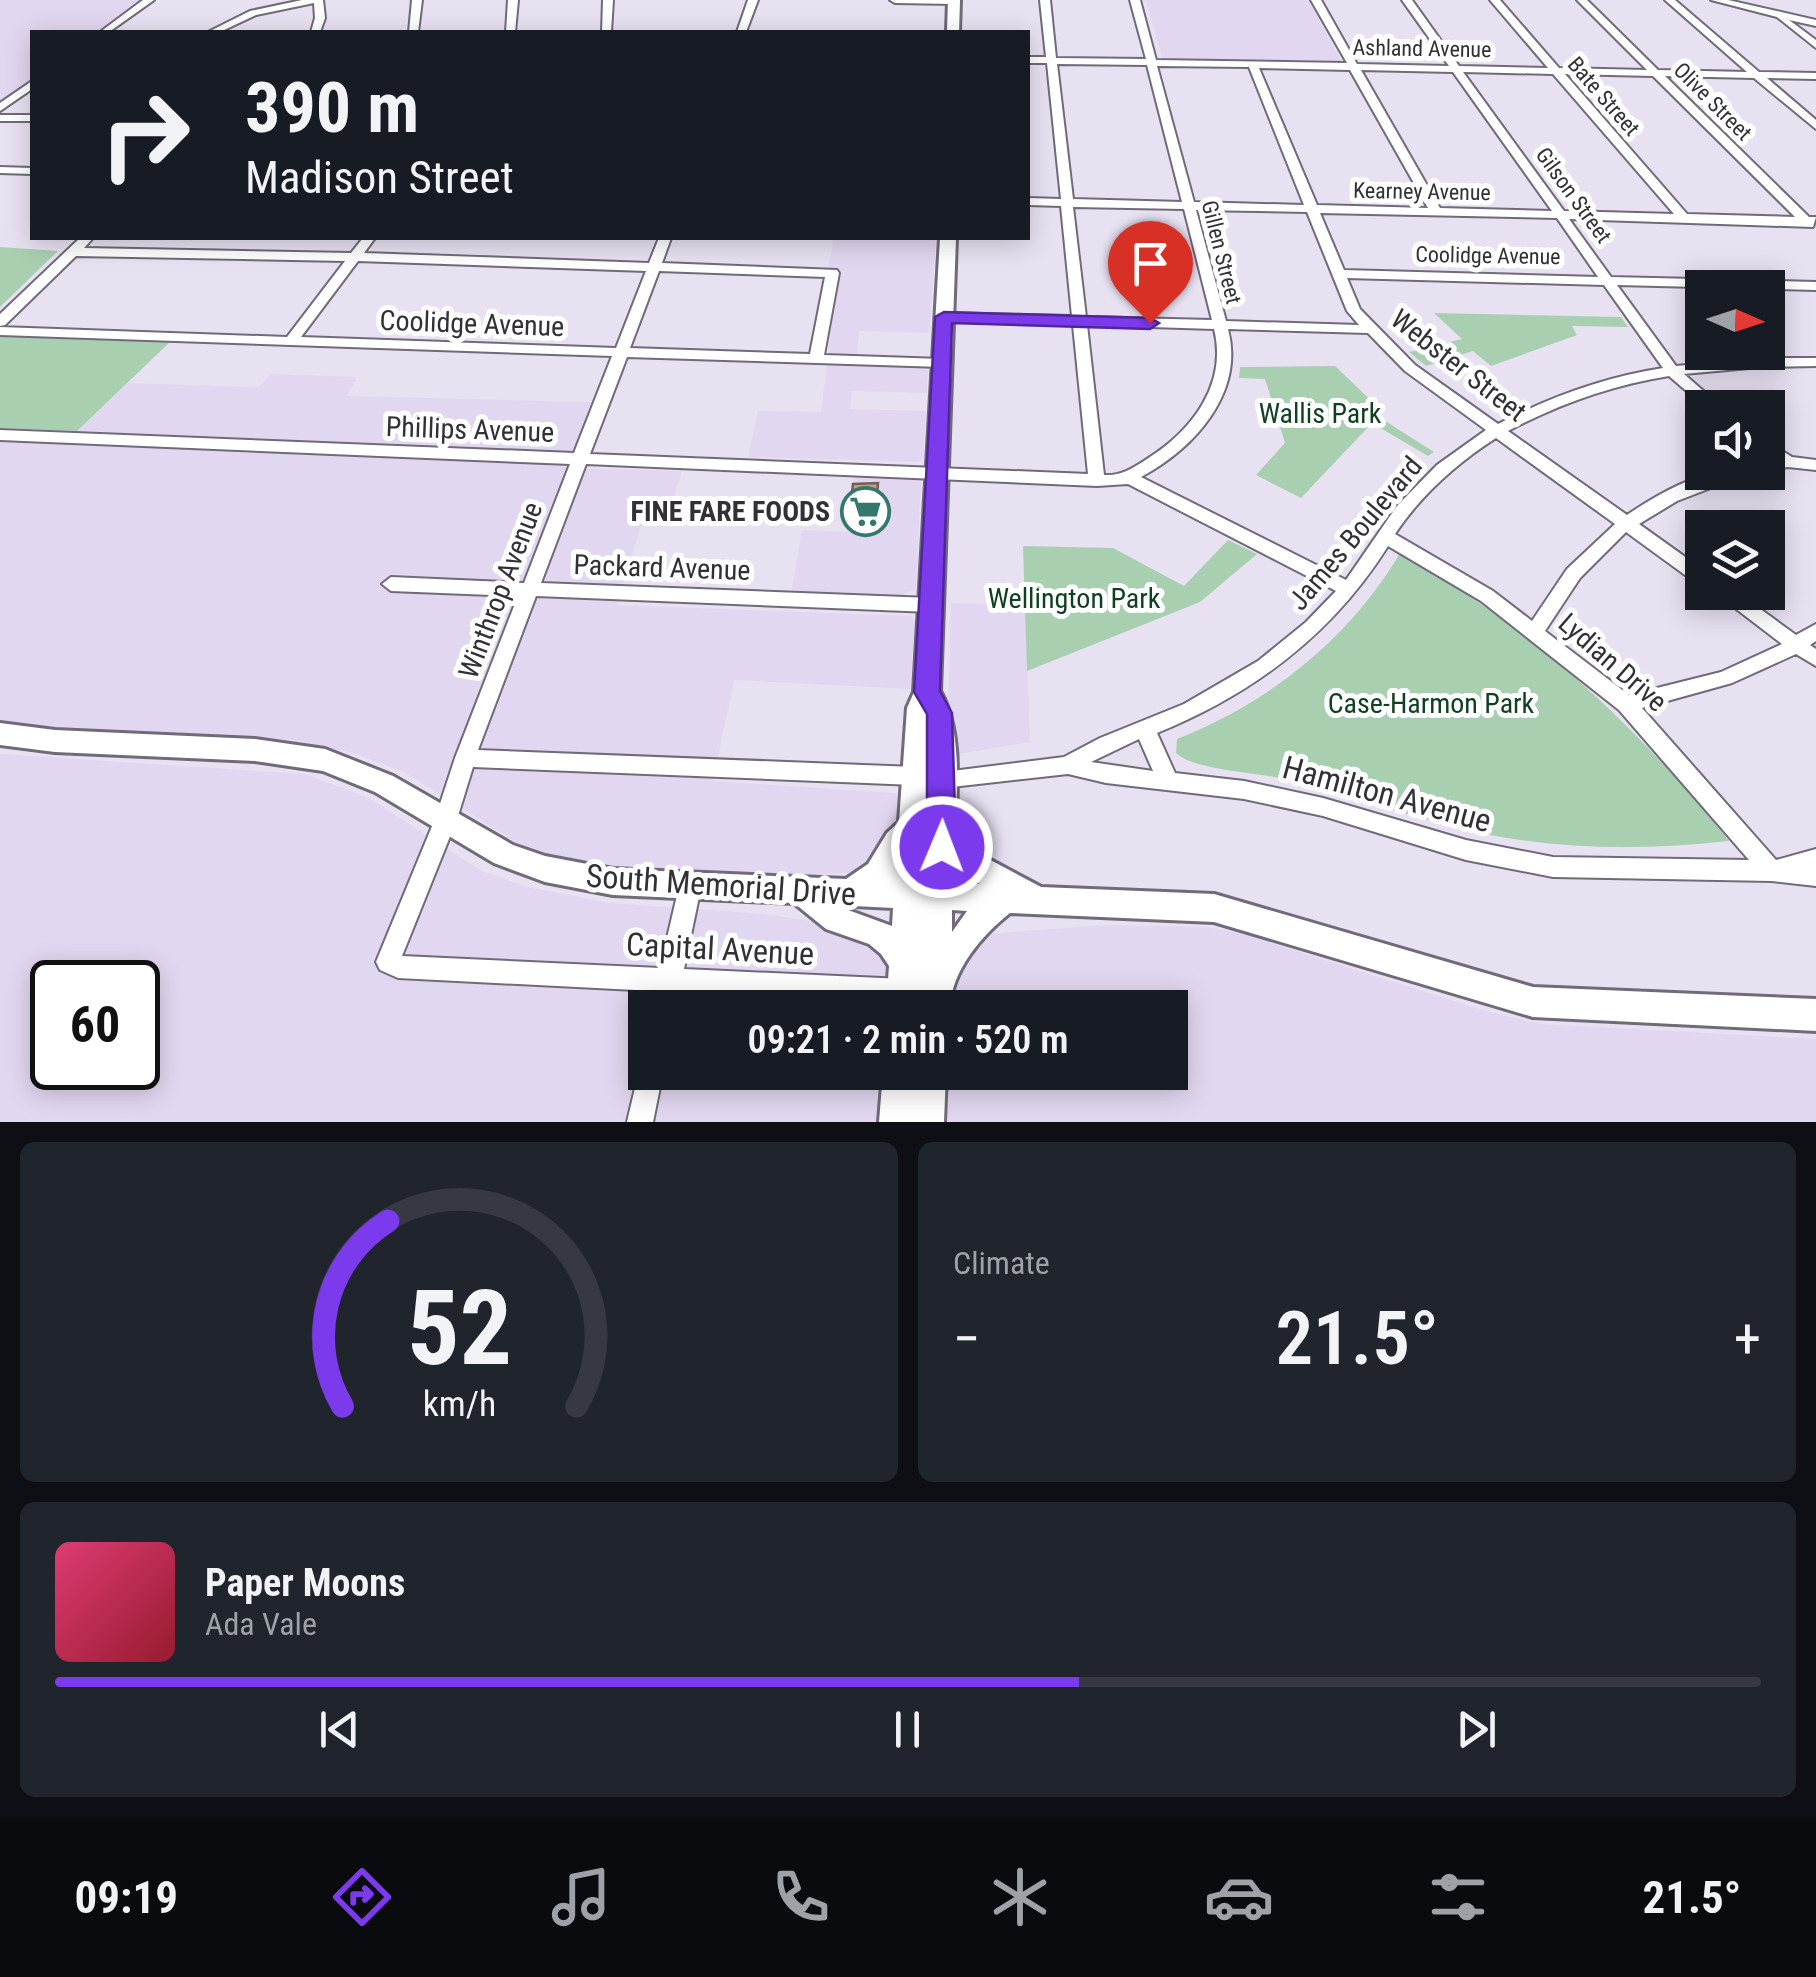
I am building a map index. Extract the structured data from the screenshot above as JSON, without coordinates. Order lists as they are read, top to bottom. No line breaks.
{"streets":{"main road":["South Memorial Drive"],"street":["Ashland Avenue","Bate Street","Olive Street","Kearney Avenue","Gilson Street","Gillen Street","Coolidge Avenue","Webster Street","Phillips Avenue","James Boulevard","Packard Avenue","Winthrop Avenue","Lydian Drive","Hamilton Avenue","Capital Avenue"]},"crossings":[["Ashland Avenue","Bate Street"],["Ashland Avenue","Olive Street"],["Ashland Avenue","Gilson Street"],["Ashland Avenue","Gillen Street"],["Ashland Avenue","Webster Street"],["Bate Street","Kearney Avenue"],["Olive Street","Kearney Avenue"],["Kearney Avenue","Gilson Street"],["Kearney Avenue","Gillen Street"],["Kearney Avenue","Webster Street"],["Gilson Street","Coolidge Avenue"],["Gilson Street","James Boulevard"],["Gillen Street","Phillips Avenue"],["Coolidge Avenue","Webster Street"],["Coolidge Avenue","Winthrop Avenue"],["Webster Street","James Boulevard"],["Phillips Avenue","Winthrop Avenue"],["James Boulevard","Lydian Drive"],["James Boulevard","Hamilton Avenue"],["Packard Avenue","Winthrop Avenue"],["Winthrop Avenue","Hamilton Avenue"],["Winthrop Avenue","South Memorial Drive"],["Winthrop Avenue","Capital Avenue"],["Lydian Drive","Hamilton Avenue"]],"parks":["Wallis Park","Wellington Park","Case-Harmon Park"],"places":{"supermarket":["FINE FARE FOODS"]},"north":"right","page":{"turn":["390 m","Madison Street"],"limit":"60","trip":"09:21 · 2 min · 520 m","tile":"Climate","heat":["−","21.5°","+"],"song":["Paper Moons","Ada Vale"],"tabs":["09:19","21.5°"],"gauge":["52","km/h"]}}
